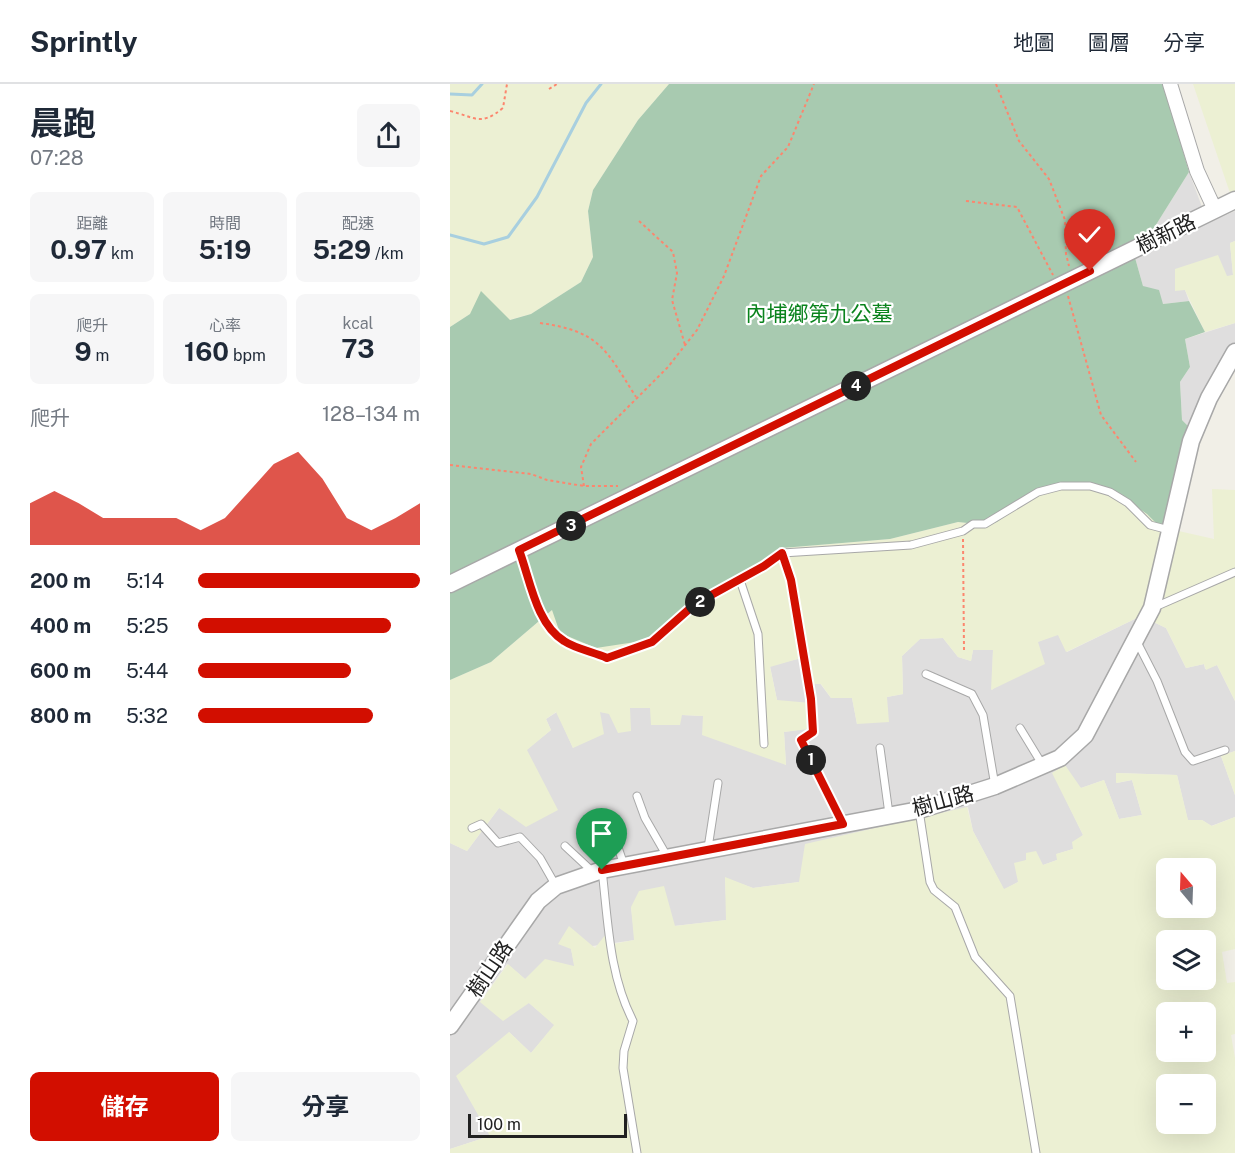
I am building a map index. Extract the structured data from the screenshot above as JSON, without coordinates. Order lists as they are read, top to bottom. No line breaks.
{"streets":{"street":["樹新路","樹山路"]},"parks":["內埔鄉第九公墓"],"scale_bar":"100 m","north":"top","page":{"header":"Sprintly","nav":["地圖","圖層","分享"],"heading":["晨跑","07:28"],"stats":[["距離","0.97 km"],["時間","5:19"],["配速","5:29 /km"],["爬升","9 m"],["心率","160 bpm"],["kcal","73"]],"pins":["4","3","2","1"],"chart":["爬升","128–134 m"],"list":[{"name":"200 m","note":"5:14"},{"name":"400 m","note":"5:25"},{"name":"600 m","note":"5:44"},{"name":"800 m","note":"5:32"}],"map_buttons":["+","−"],"buttons":["儲存","分享"],"scale":"100 m"}}
